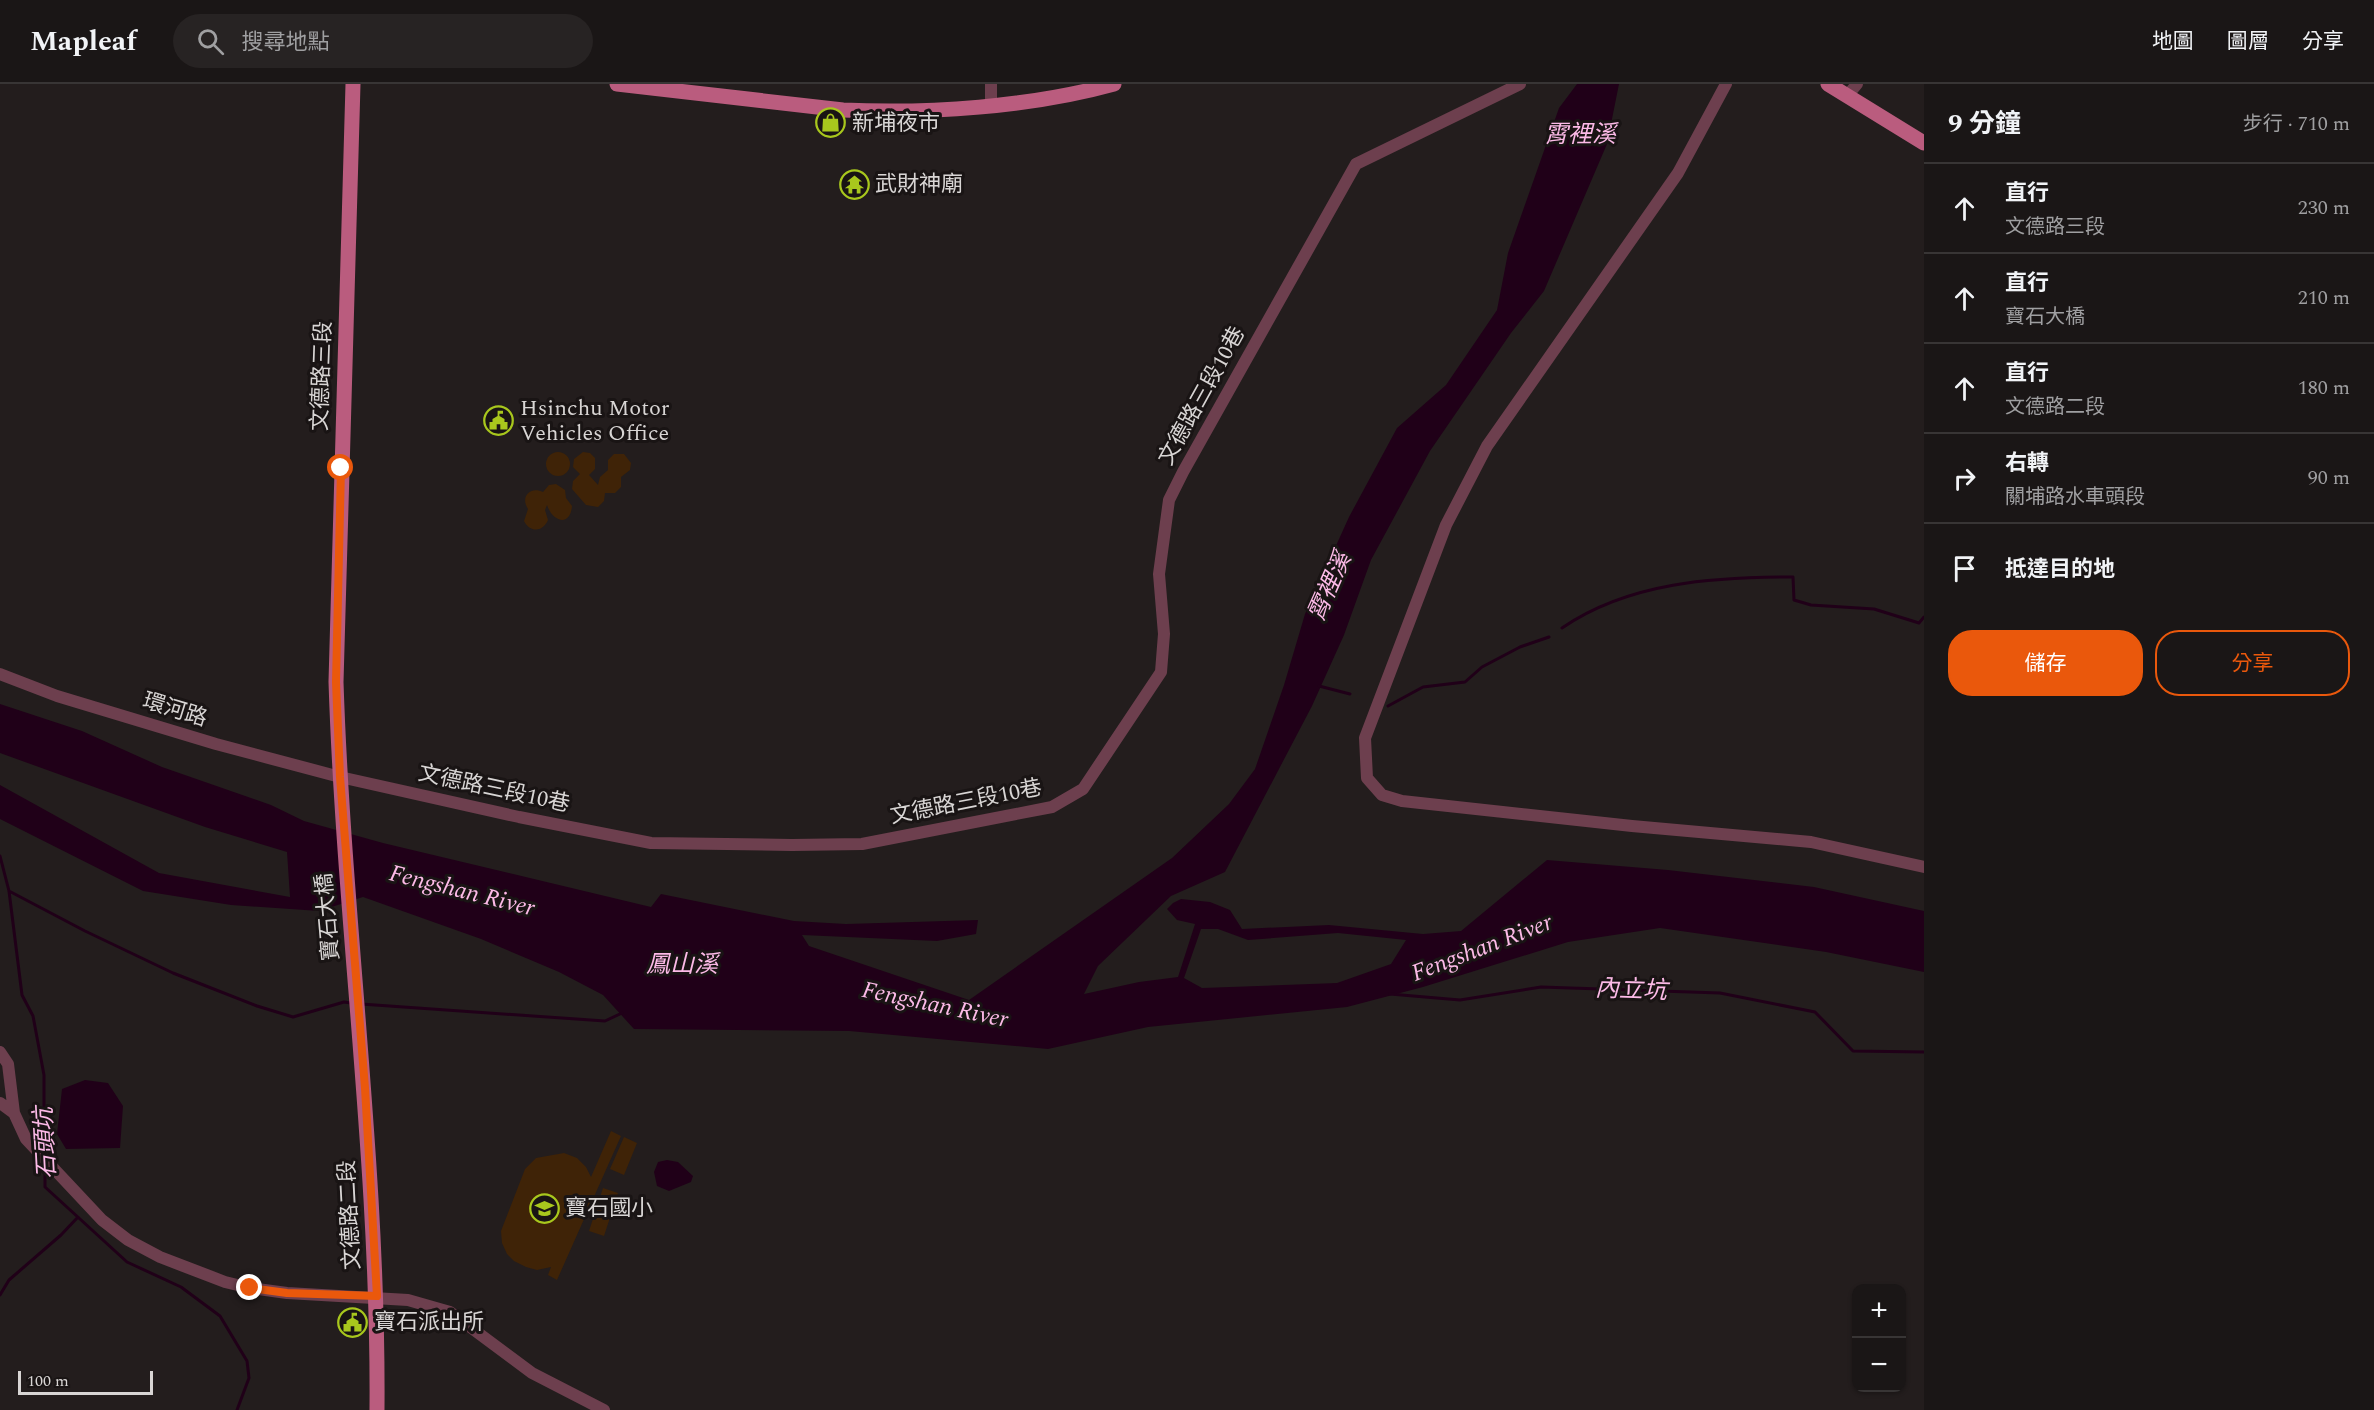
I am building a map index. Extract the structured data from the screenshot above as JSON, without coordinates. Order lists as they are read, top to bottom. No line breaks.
{"streets":{"main road":["文德路三段","寶石大橋","文德路二段"],"street":["文德路三段10巷","環河路"]},"crossings":[["文德路三段","文德路三段10巷"],["文德路三段","環河路"],["文德路三段","寶石大橋"],["文德路三段10巷","環河路"],["文德路三段10巷","寶石大橋"],["環河路","寶石大橋"],["寶石大橋","文德路二段"]],"water":["霄裡溪","Fengshan River","鳳山溪","內立坑","石頭坑"],"places":{"shop":["新埔夜市"],"temple":["武財神廟"],"public building":["Hsinchu Motor Vehicles Office","寶石派出所"],"school or university":["寶石國小"]},"scale_bar":"100 m","page":{"header":"Mapleaf","search":"搜尋地點","nav":["地圖","圖層","分享"],"heading":["9 分鐘","步行 · 710 m"],"list":[["直行","文德路三段","230 m"],["直行","寶石大橋","210 m"],["直行","文德路二段","180 m"],["右轉","關埔路水車頭段","90 m"],"抵達目的地"],"buttons":["儲存","分享"],"map_buttons":["+","−"],"scale":"100 m"}}
